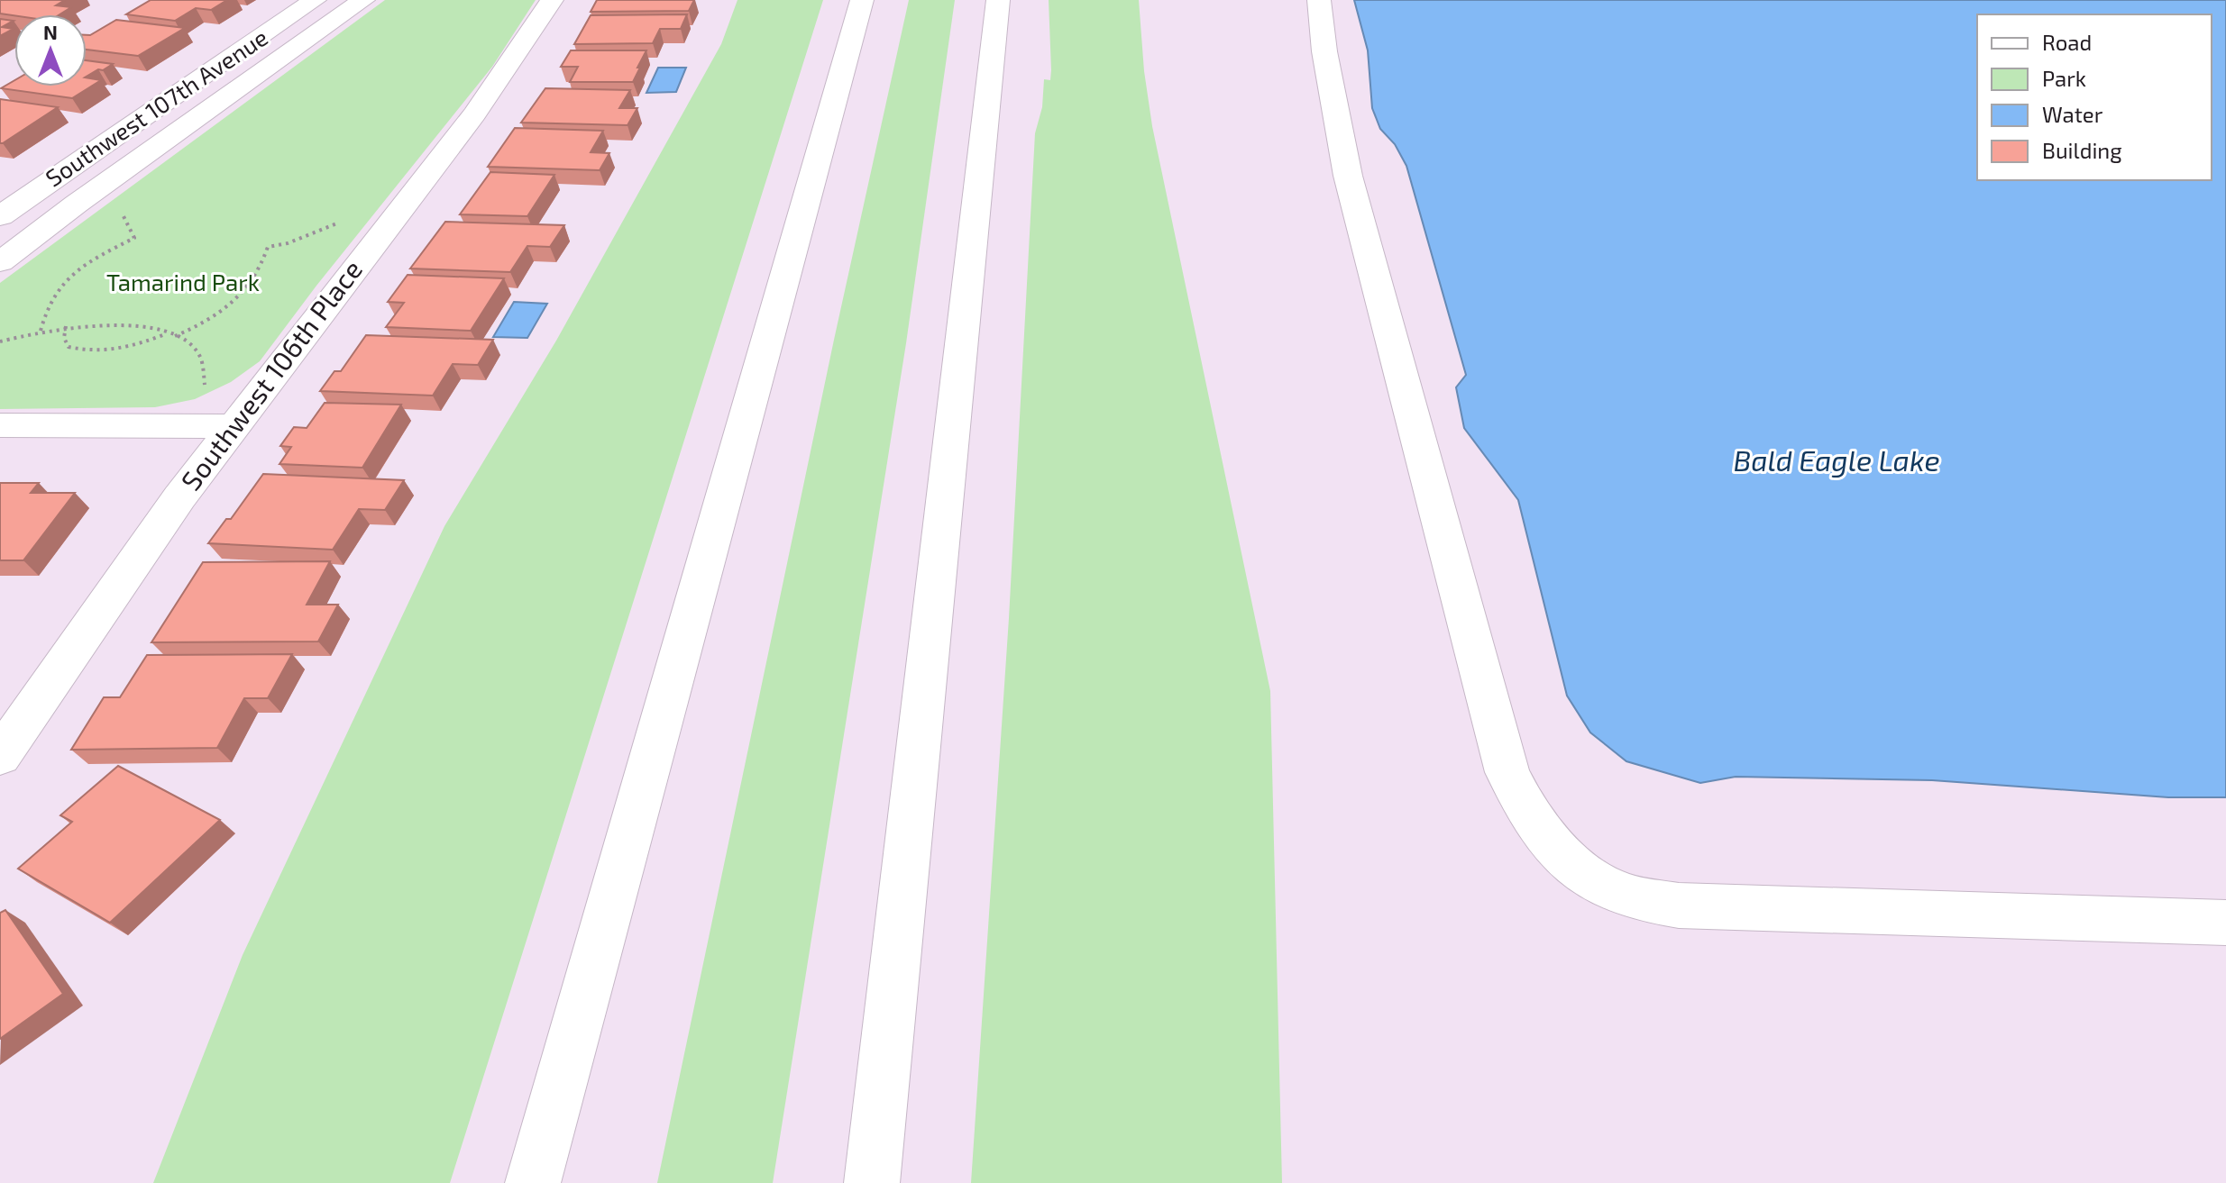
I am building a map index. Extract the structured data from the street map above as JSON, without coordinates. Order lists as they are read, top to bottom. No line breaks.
{"streets":{"main road":["Southwest 107th Avenue","Southwest 106th Place"]},"water":["Bald Eagle Lake"],"parks":["Tamarind Park"],"legend":["Road","Park","Water","Building"],"north":"top"}
